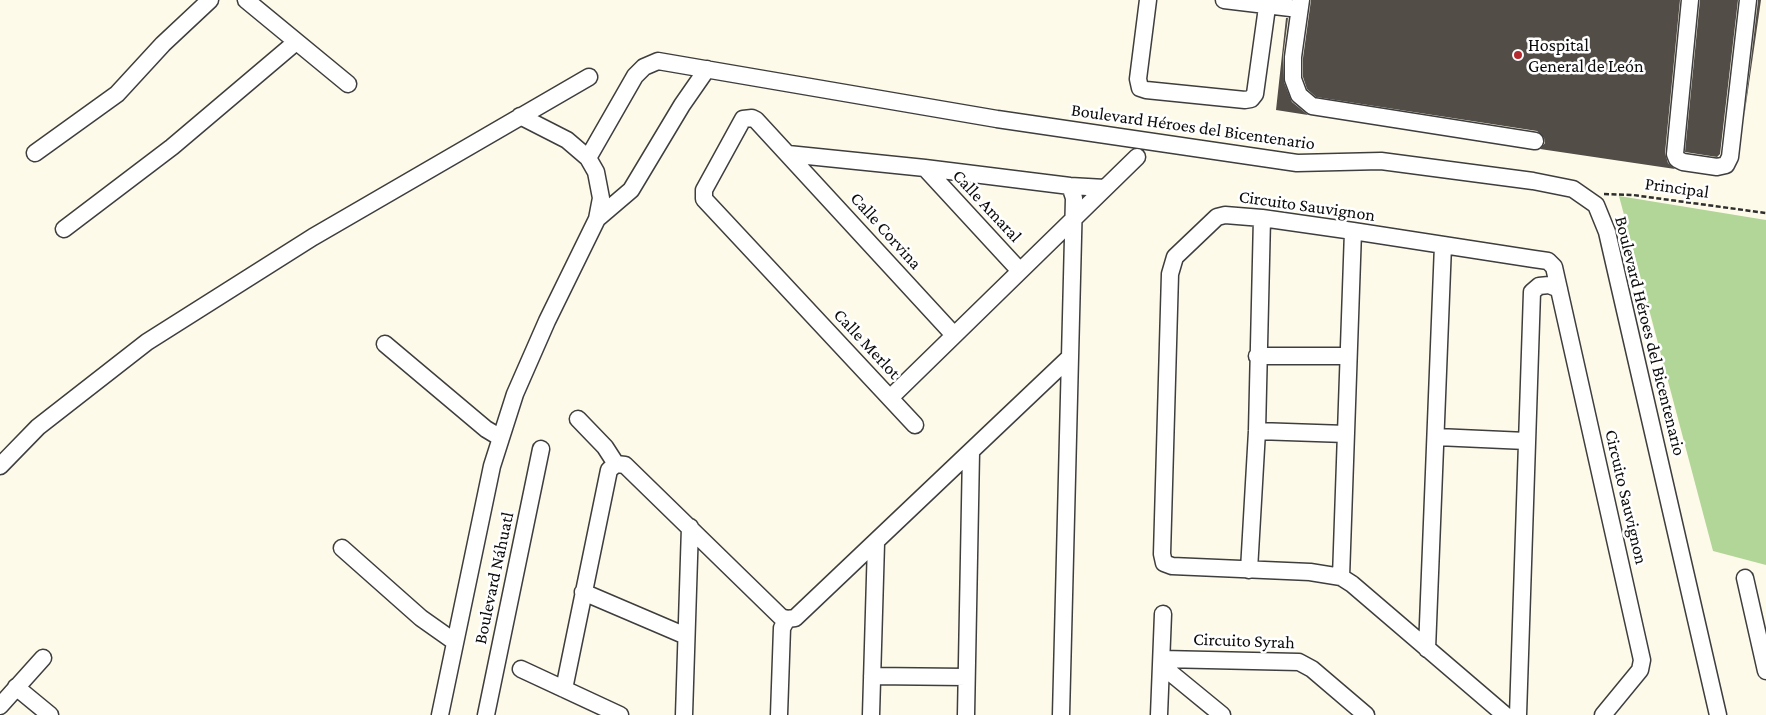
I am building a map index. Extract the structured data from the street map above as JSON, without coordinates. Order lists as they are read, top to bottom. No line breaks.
{"streets":{"street":["Boulevard Héroes del Bicentenario","Calle Amaral","Circuito Sauvignon","Calle Corvina","Calle Merlot","Boulevard Náhuatl","Circuito Syrah"],"path":["Principal"]},"crossings":[["Boulevard Héroes del Bicentenario","Principal"],["Calle Amaral","Calle Merlot"],["Calle Corvina","Calle Merlot"]],"places":["Hospital General de León"]}
